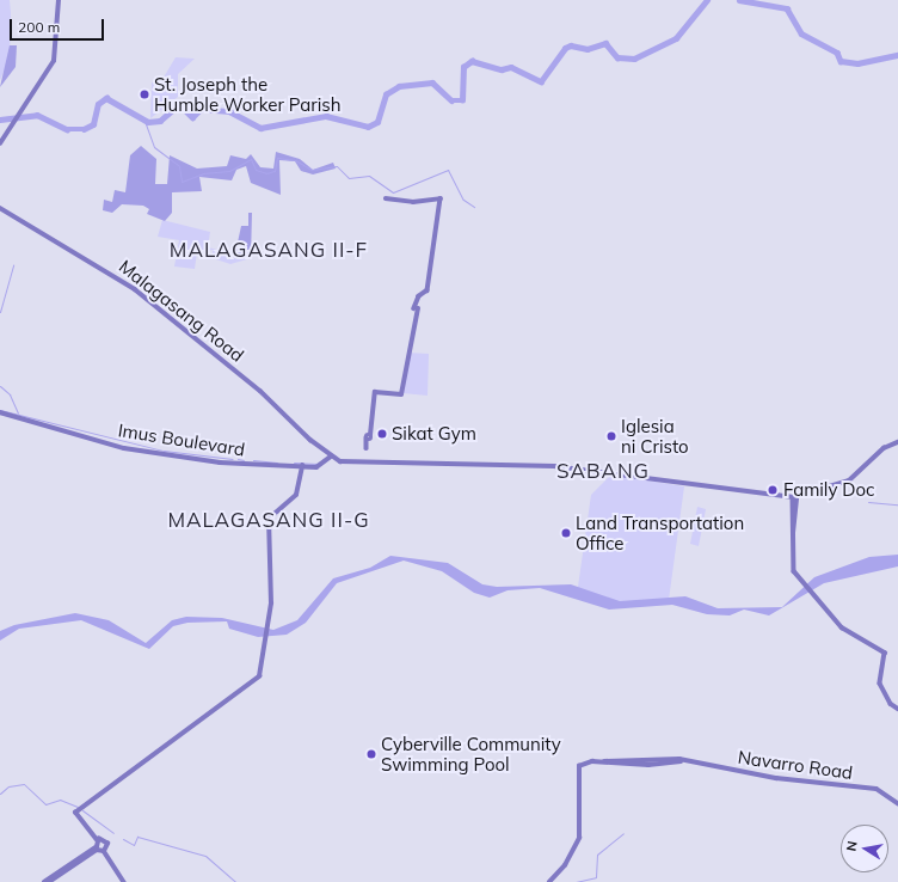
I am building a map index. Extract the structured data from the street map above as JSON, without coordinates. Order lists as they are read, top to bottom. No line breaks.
{"streets":{"street":["Malagasang Road","Imus Boulevard","Navarro Road"]},"crossings":[["Malagasang Road","Imus Boulevard"]],"districts":["MALAGASANG II-F","SABANG","MALAGASANG II-G"],"places":["St. Joseph the Humble Worker Parish","Sikat Gym","Iglesia ni Cristo","Family Doc","Land Transportation Office","Cyberville Community Swimming Pool"],"scale_bar":"200 m","north":"left"}
